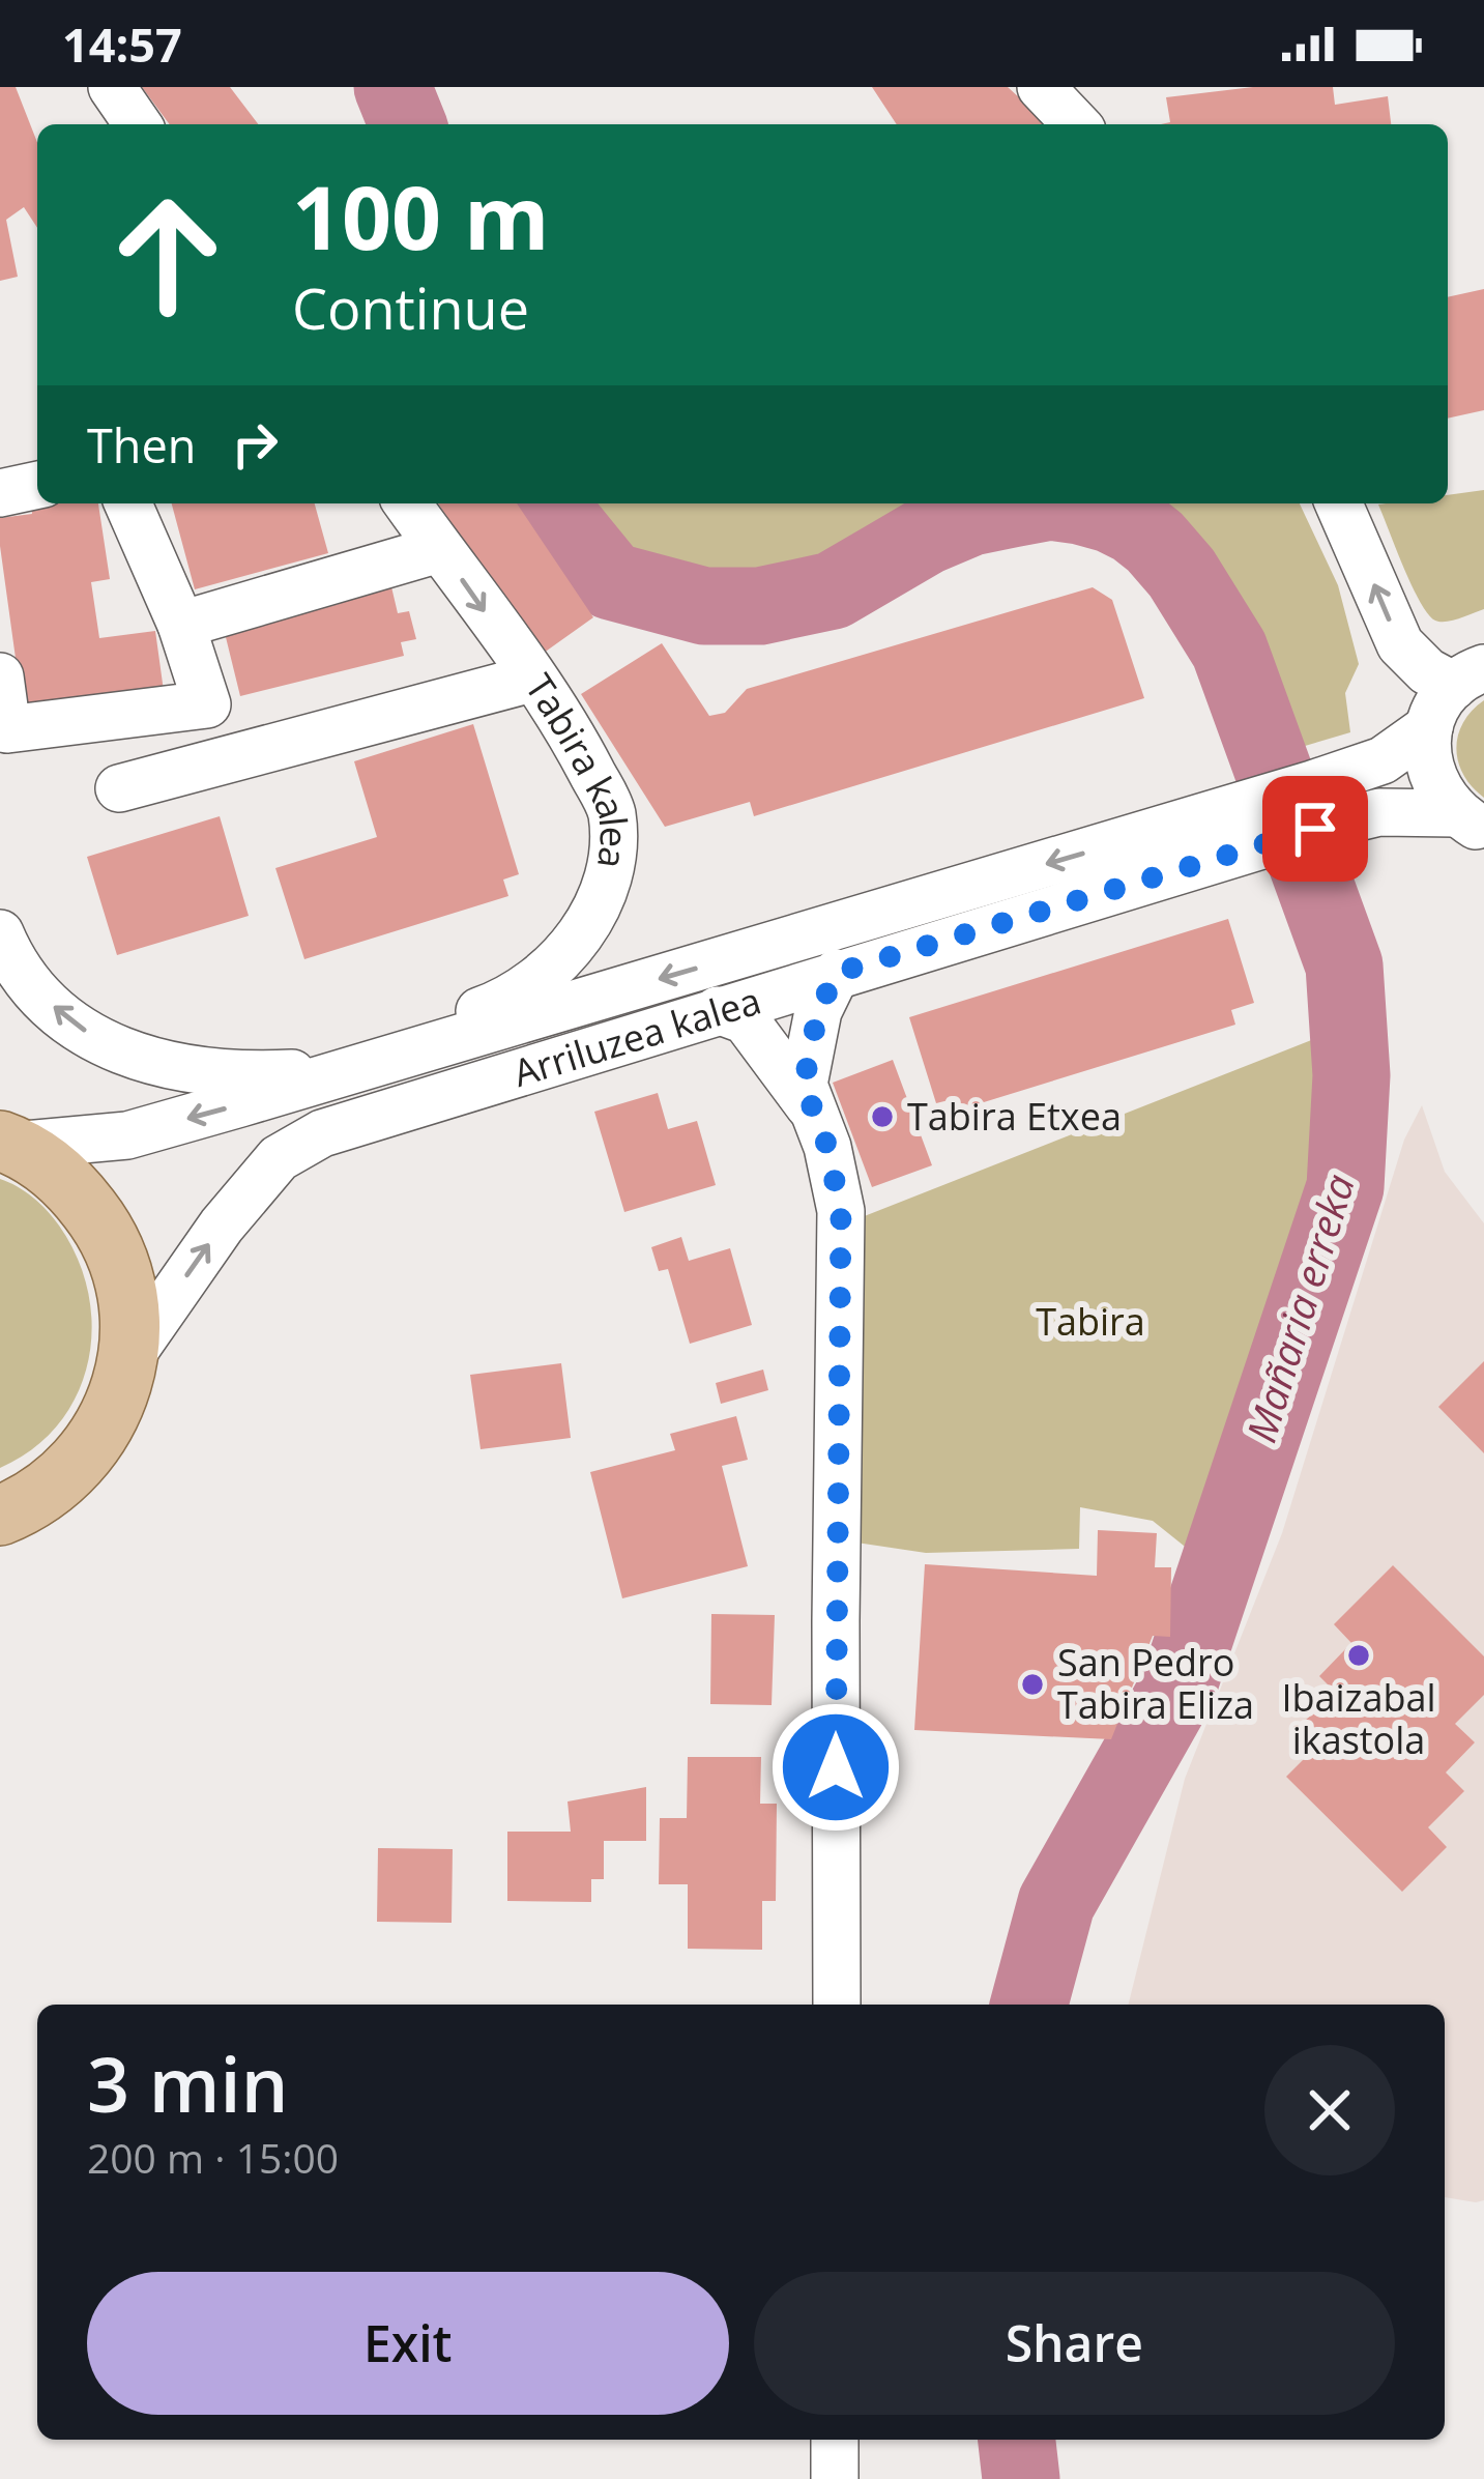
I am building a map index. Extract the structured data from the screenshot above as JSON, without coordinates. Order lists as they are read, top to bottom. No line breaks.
{"streets":{"street":["Tabira kalea","Arriluzea kalea"]},"crossings":[["Tabira kalea","Arriluzea kalea"]],"water":["Mañaria erreka"],"parks":["Tabira"],"places":["Tabira Etxea","Ibaizabal ikastola","San Pedro Tabira Eliza"],"page":{"status":"14:57","turn":["100 m","Continue"],"then":"Then","heading":["3 min","200 m · 15:00"],"buttons":["Exit","Share"]}}
